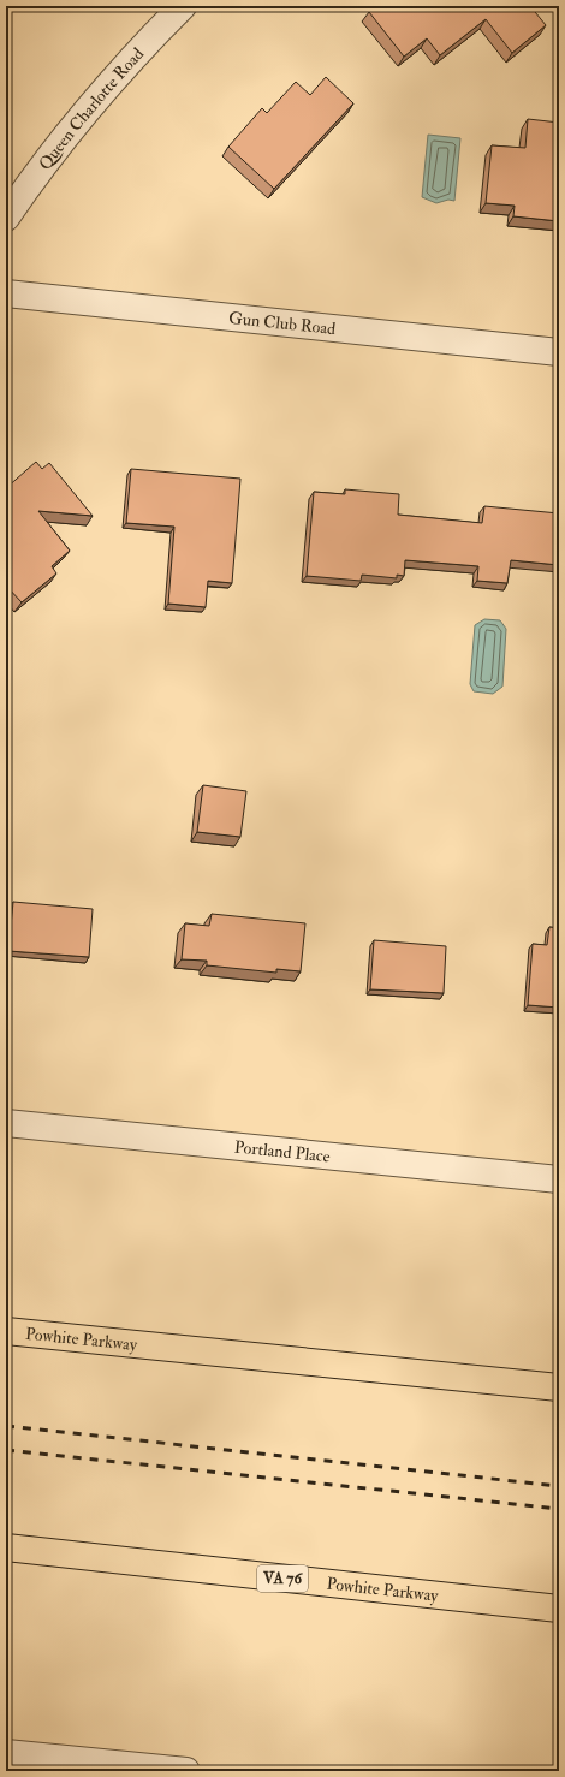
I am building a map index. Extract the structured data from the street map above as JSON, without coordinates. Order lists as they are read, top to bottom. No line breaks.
{"streets":{"highway":["Powhite Parkway","VA 76"],"street":["Queen Charlotte Road","Gun Club Road","Portland Place"]}}
